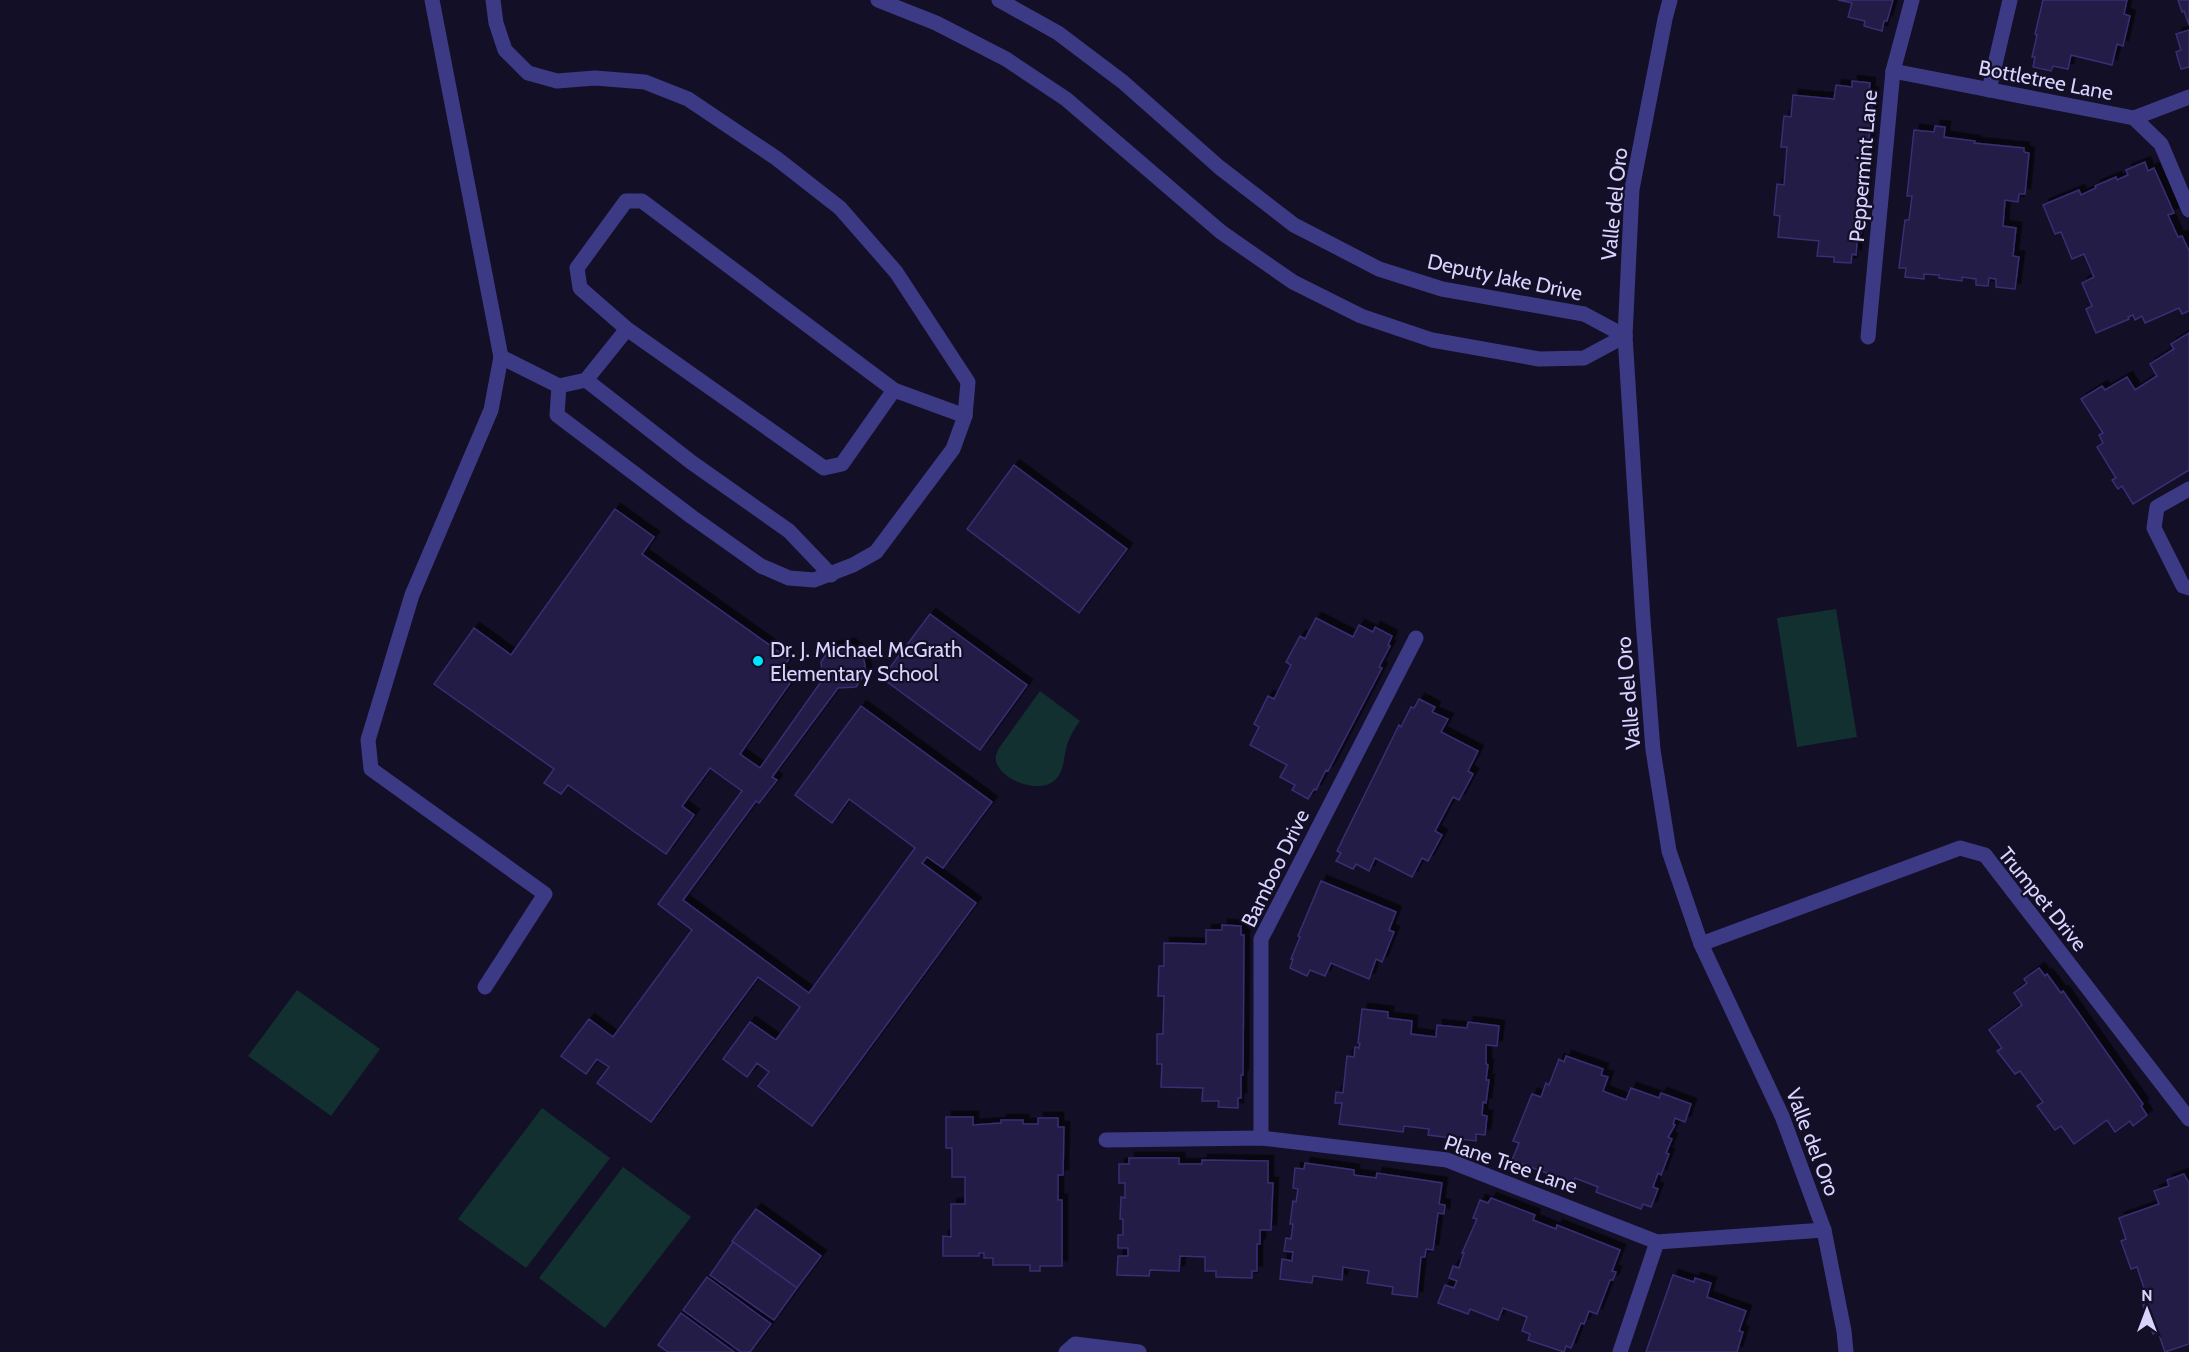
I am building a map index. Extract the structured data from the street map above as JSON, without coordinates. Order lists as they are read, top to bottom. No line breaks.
{"streets":{"street":["Bottletree Lane","Peppermint Lane","Valle del Oro","Deputy Jake Drive","Bamboo Drive","Trumpet Drive","Plane Tree Lane"]},"crossings":[["Bottletree Lane","Peppermint Lane"],["Valle del Oro","Deputy Jake Drive"],["Valle del Oro","Trumpet Drive"],["Valle del Oro","Plane Tree Lane"],["Bamboo Drive","Plane Tree Lane"]],"places":["Dr. J. Michael McGrath Elementary School"],"north":"top"}
